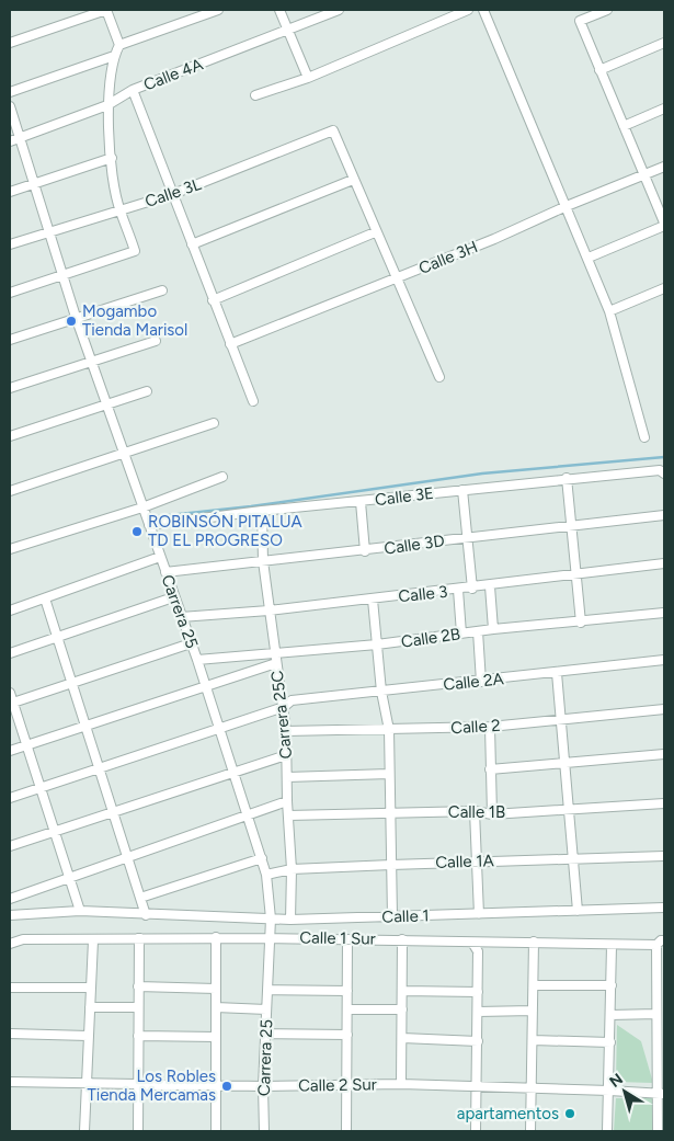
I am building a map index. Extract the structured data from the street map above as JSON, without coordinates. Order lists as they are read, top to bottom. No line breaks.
{"streets":{"street":["Calle 4A","Calle 3L","Calle 3H","Calle 3E","Calle 3D","Calle 3","Carrera 25","Calle 2B","Calle 2A","Carrera 25C","Calle 2","Calle 1B","Calle 1A","Calle 1","Calle 1 Sur","Calle 2 Sur"]},"crossings":[["Calle 4A","Carrera 25"],["Calle 3L","Carrera 25"],["Calle 3E","Carrera 25"],["Calle 3E","Carrera 25C"],["Calle 3D","Carrera 25"],["Calle 3D","Carrera 25C"],["Calle 3","Carrera 25"],["Calle 3","Carrera 25C"],["Carrera 25","Calle 2B"],["Carrera 25","Calle 1A"],["Carrera 25","Calle 1"],["Carrera 25","Calle 1 Sur"],["Carrera 25","Calle 2 Sur"],["Calle 2B","Carrera 25C"],["Calle 2A","Carrera 25C"],["Carrera 25C","Calle 2"],["Carrera 25C","Calle 1B"],["Carrera 25C","Calle 1A"],["Carrera 25C","Calle 1"],["Calle 1","Calle 1 Sur"]],"places":["Mogambo Tienda Marisol","ROBINSÓN PITALUA TD EL PROGRESO","Los Robles Tienda Mercamas","apartamentos"],"north":"top left"}
